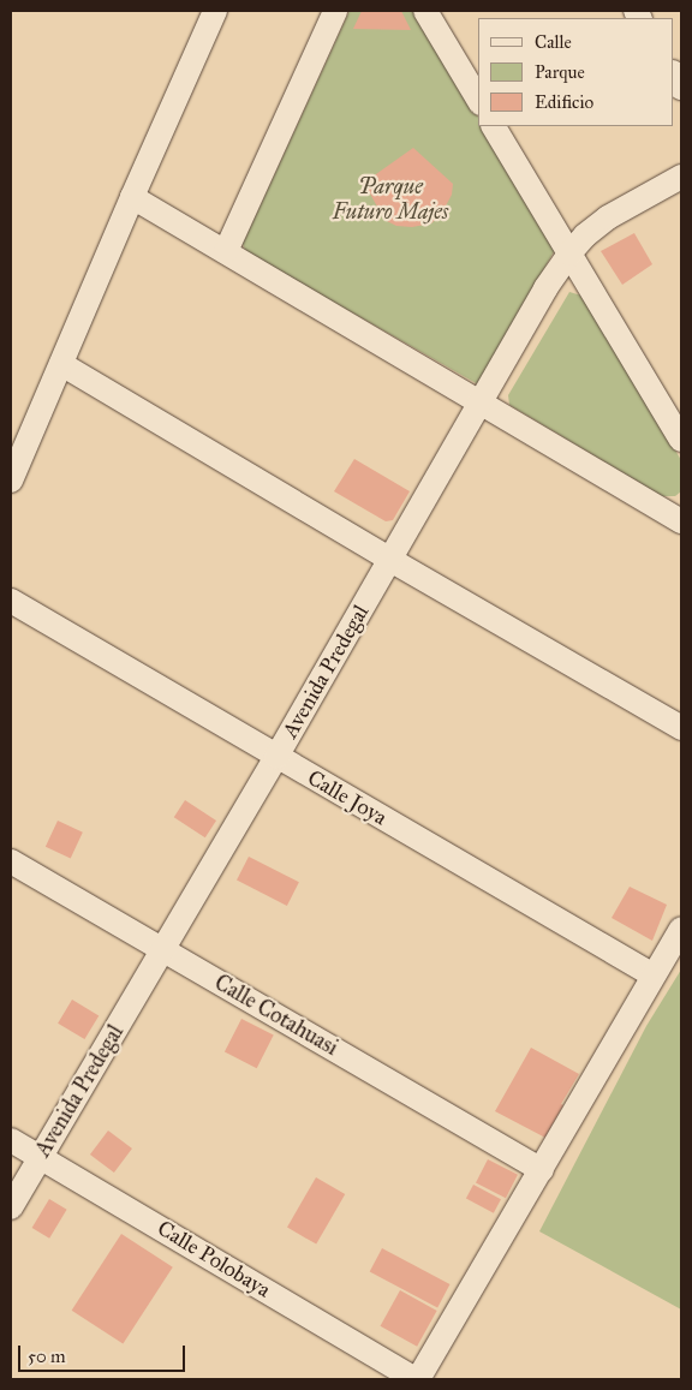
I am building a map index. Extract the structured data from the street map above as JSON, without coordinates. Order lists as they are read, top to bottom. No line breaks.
{"streets":{"street":["Avenida Predegal","Calle Joya","Calle Cotahuasi","Calle Polobaya"]},"crossings":[["Avenida Predegal","Calle Joya"],["Avenida Predegal","Calle Cotahuasi"],["Avenida Predegal","Calle Polobaya"]],"parks":["Parque Futuro Majes"],"legend":["Calle","Parque","Edificio"],"scale_bar":"50 m"}
